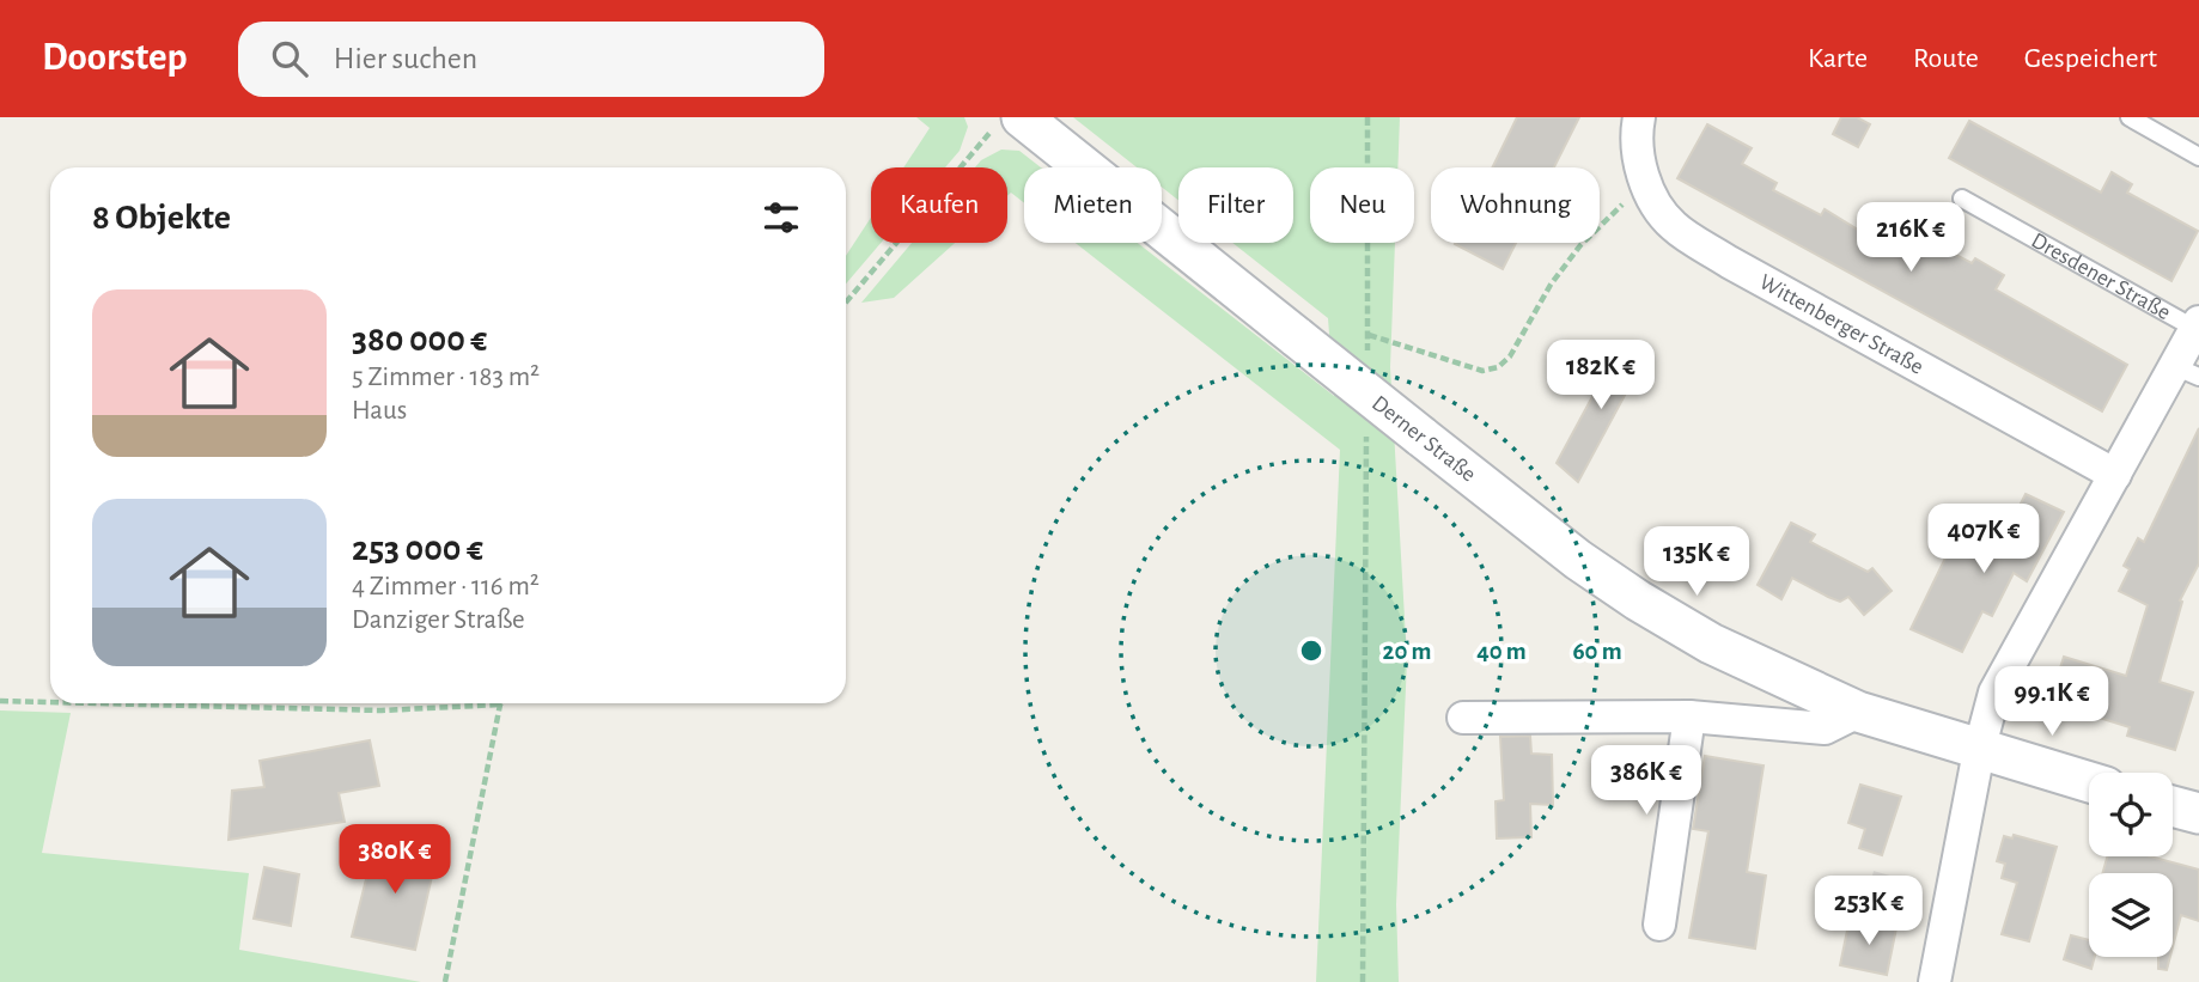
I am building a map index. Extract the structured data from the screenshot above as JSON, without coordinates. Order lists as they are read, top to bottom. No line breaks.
{"streets":{"street":["Dresdener Straße","Wittenberger Straße","Derner Straße"]},"crossings":[["Dresdener Straße","Wittenberger Straße"],["Dresdener Straße","Derner Straße"]],"page":{"header":"Doorstep","search":"Hier suchen","nav":["Karte","Route","Gespeichert"],"chip":["Kaufen","Mieten","Filter","Neu","Wohnung"],"heading":"8 Objekte","price":["216K €","182K €","407K €","135K €","99.1K €","386K €","380K €","253K €"],"list":[{"name":"380 000 €","note":"5 Zimmer · 183 m² · Haus"},{"name":"253 000 €","note":"4 Zimmer · 116 m² · Danziger Straße"}]},"rings":["20 m","40 m","60 m"]}
